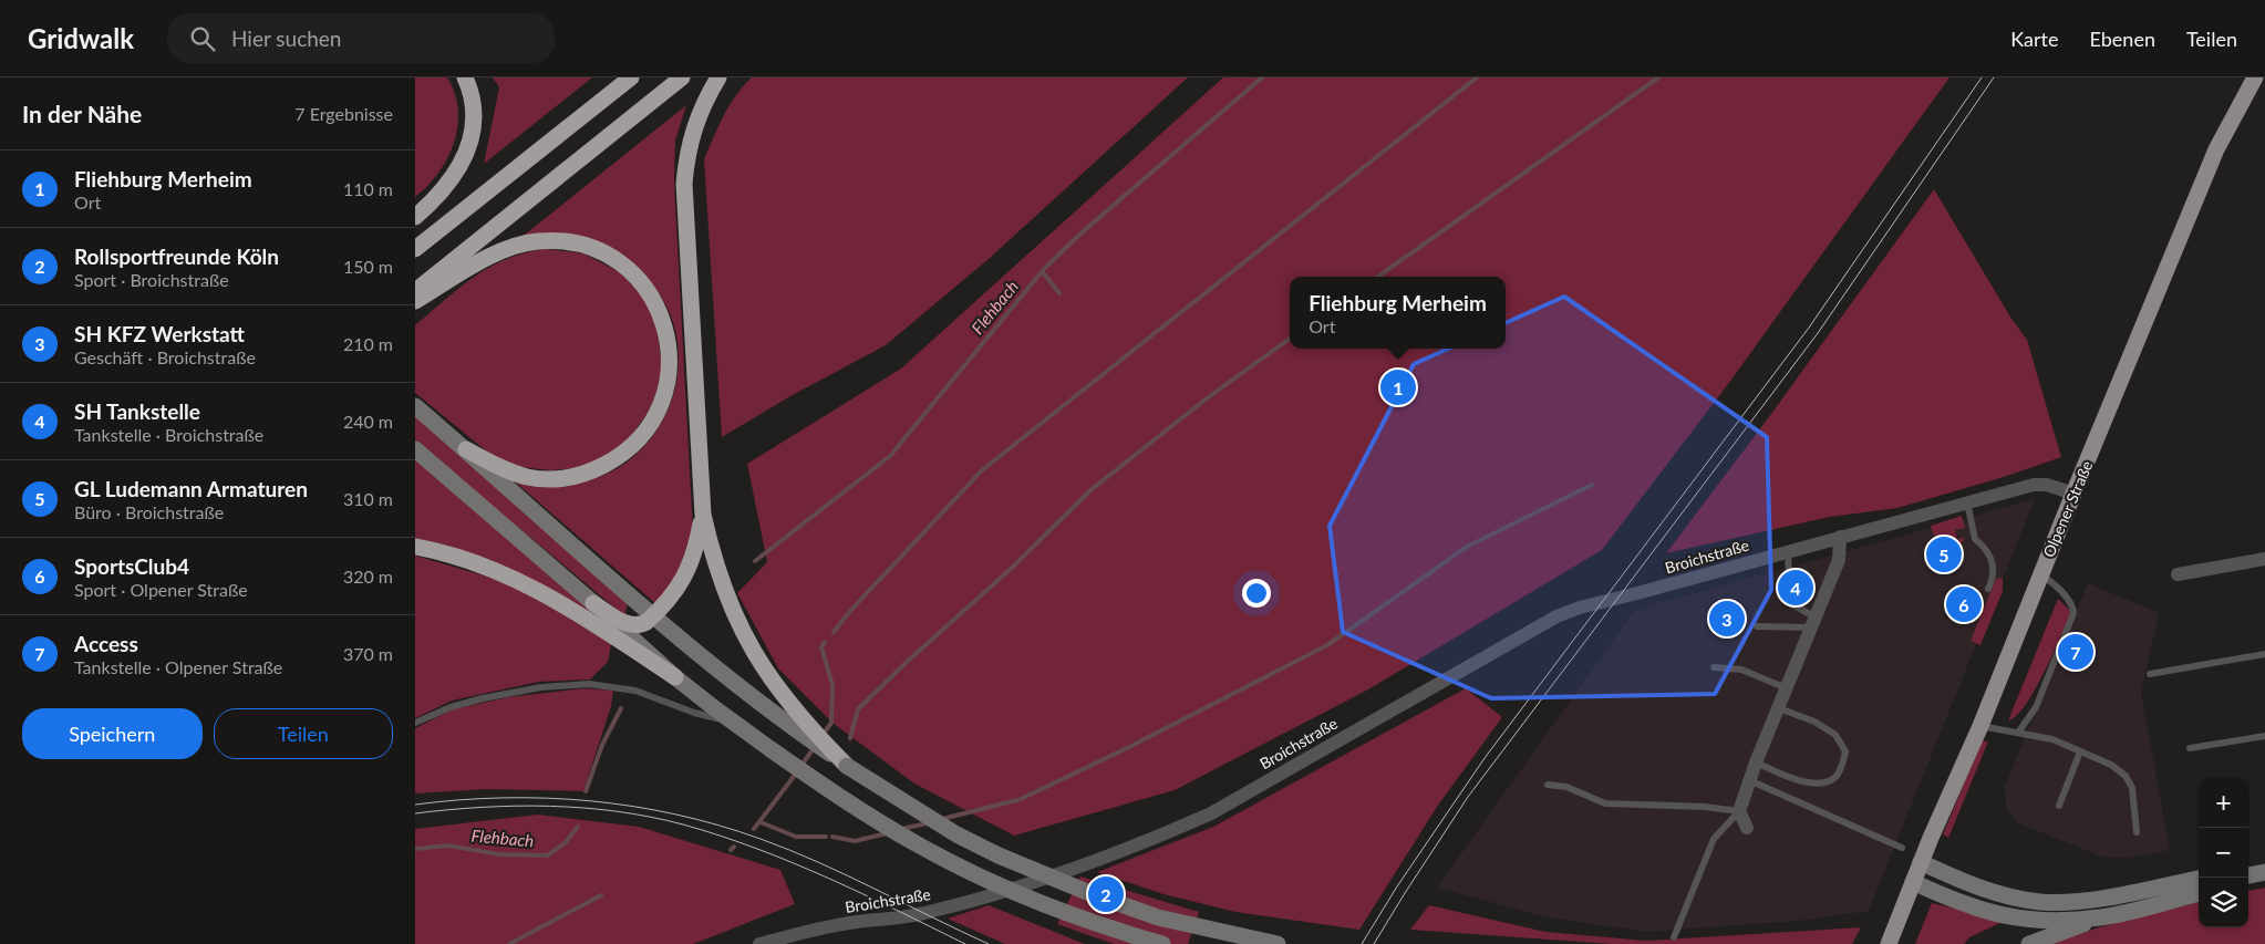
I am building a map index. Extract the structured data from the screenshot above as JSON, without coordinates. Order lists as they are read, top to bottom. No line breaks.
{"streets":{"main road":["Olpener Straße"],"street":["Broichstraße"]},"crossings":[["Olpener Straße","Broichstraße"]],"water":["Flehbach"],"page":{"header":"Gridwalk","search":"Hier suchen","nav":["Karte","Ebenen","Teilen"],"heading":["In der Nähe","7 Ergebnisse"],"list":[{"mark":"1","name":"Fliehburg Merheim","note":"Ort","value":"110 m"},{"mark":"2","name":"Rollsportfreunde Köln","note":"Sport · Broichstraße","value":"150 m"},{"mark":"3","name":"SH KFZ Werkstatt","note":"Geschäft · Broichstraße","value":"210 m"},{"mark":"4","name":"SH Tankstelle","note":"Tankstelle · Broichstraße","value":"240 m"},{"mark":"5","name":"GL Ludemann Armaturen","note":"Büro · Broichstraße","value":"310 m"},{"mark":"6","name":"SportsClub4","note":"Sport · Olpener Straße","value":"320 m"},{"mark":"7","name":"Access","note":"Tankstelle · Olpener Straße","value":"370 m"}],"popup":["Fliehburg Merheim","Ort"],"pins":["1","5","4","6","3","7","2"],"buttons":["Speichern","Teilen"],"map_buttons":["+","−"]}}
